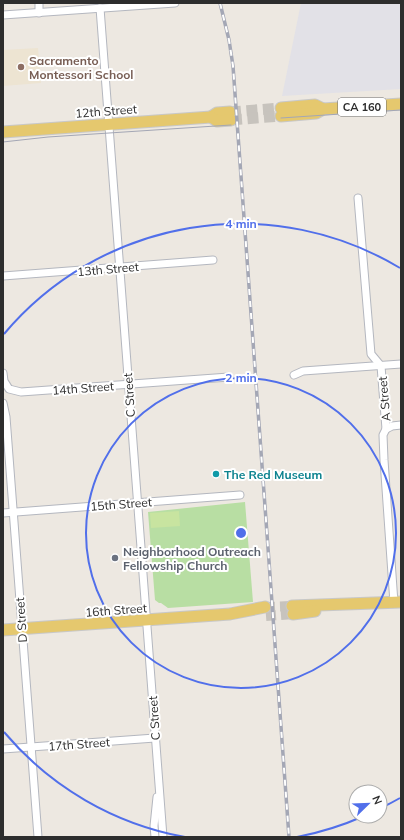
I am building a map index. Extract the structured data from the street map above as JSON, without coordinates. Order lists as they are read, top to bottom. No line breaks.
{"streets":{"main road":["CA 160","12th Street","16th Street"],"street":["13th Street","14th Street","C Street","A Street","15th Street","D Street","17th Street"]},"crossings":[["12th Street","C Street"],["13th Street","C Street"],["14th Street","C Street"],["C Street","15th Street"],["C Street","16th Street"],["C Street","17th Street"],["15th Street","D Street"],["16th Street","D Street"],["D Street","17th Street"]],"places":["Sacramento Montessori School","The Red Museum","Neighborhood Outreach Fellowship Church"],"north":"top right","rings":["4 min","2 min"]}
